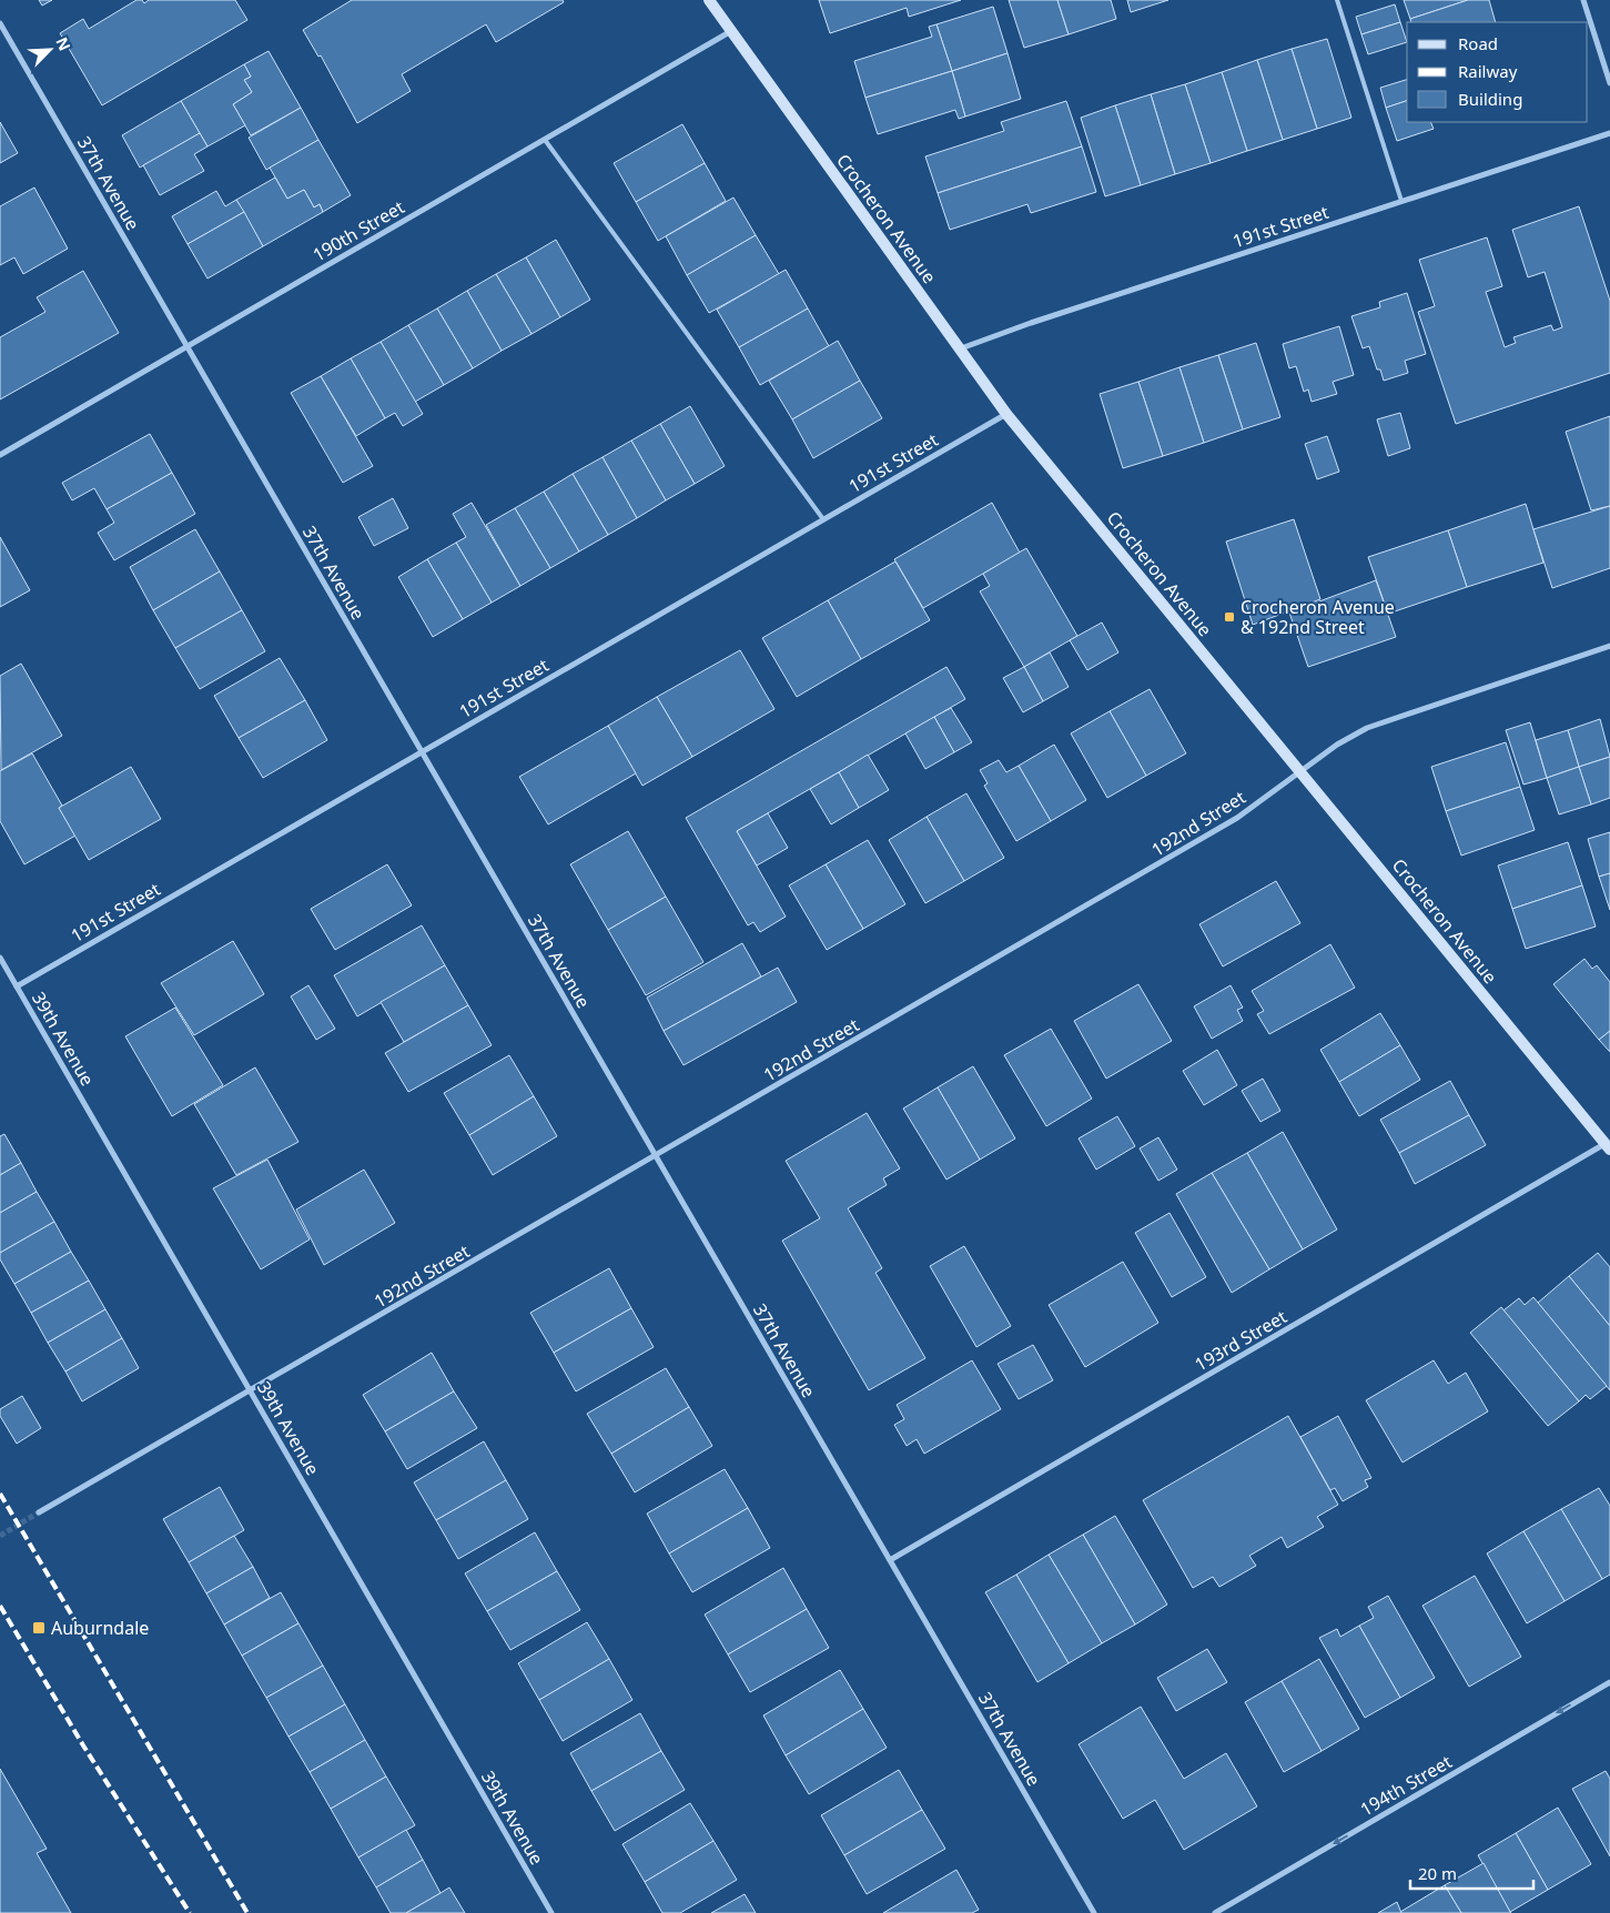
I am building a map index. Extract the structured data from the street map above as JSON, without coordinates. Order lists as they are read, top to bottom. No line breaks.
{"streets":{"street":["37th Avenue","Crocheron Avenue","191st Street","190th Street","192nd Street","39th Avenue","193rd Street","194th Street"]},"crossings":[["37th Avenue","191st Street"],["37th Avenue","190th Street"],["37th Avenue","192nd Street"],["37th Avenue","193rd Street"],["Crocheron Avenue","191st Street"],["Crocheron Avenue","190th Street"],["Crocheron Avenue","192nd Street"],["Crocheron Avenue","193rd Street"],["191st Street","39th Avenue"],["192nd Street","39th Avenue"]],"one_way":["194th Street"],"places":{"transit":["Crocheron Avenue & 192nd Street","Auburndale"]},"legend":["Road","Railway","Building"],"scale_bar":"20 m","north":"top right"}
